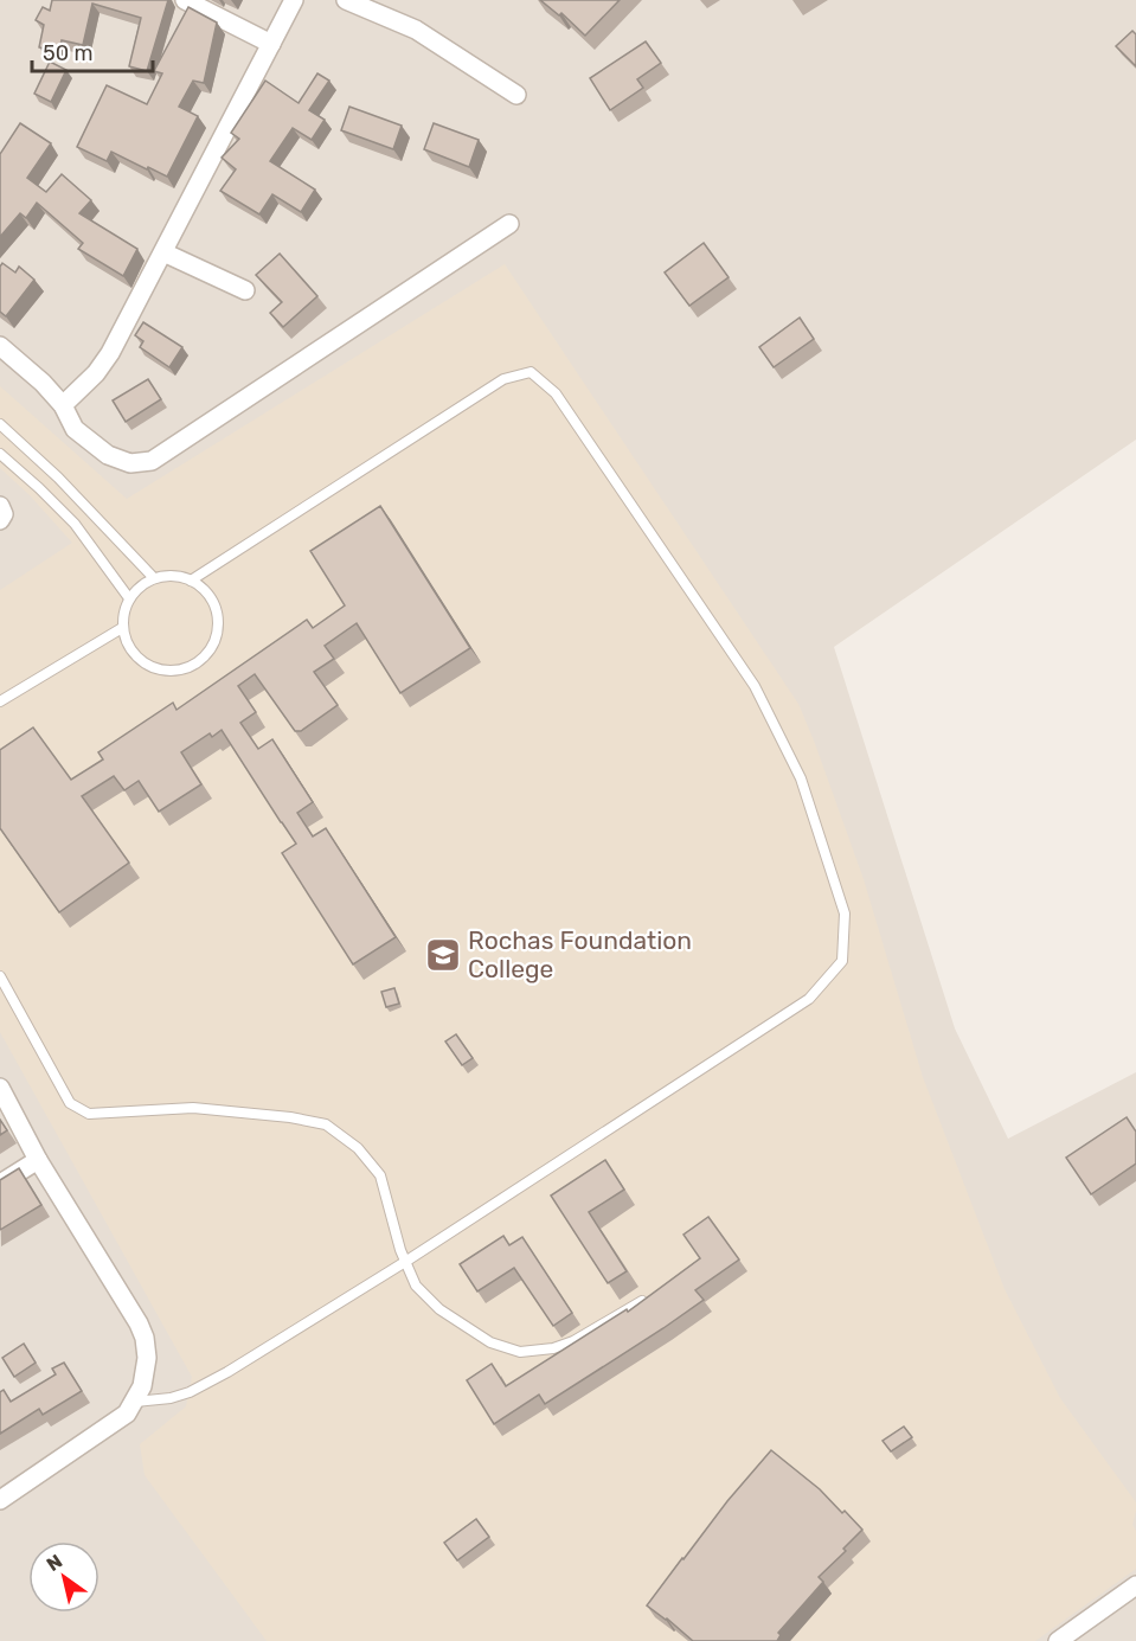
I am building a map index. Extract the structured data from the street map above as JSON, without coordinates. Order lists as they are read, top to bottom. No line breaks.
{"places":{"school or university":["Rochas Foundation College"]},"scale_bar":"50 m","north":"top left"}
